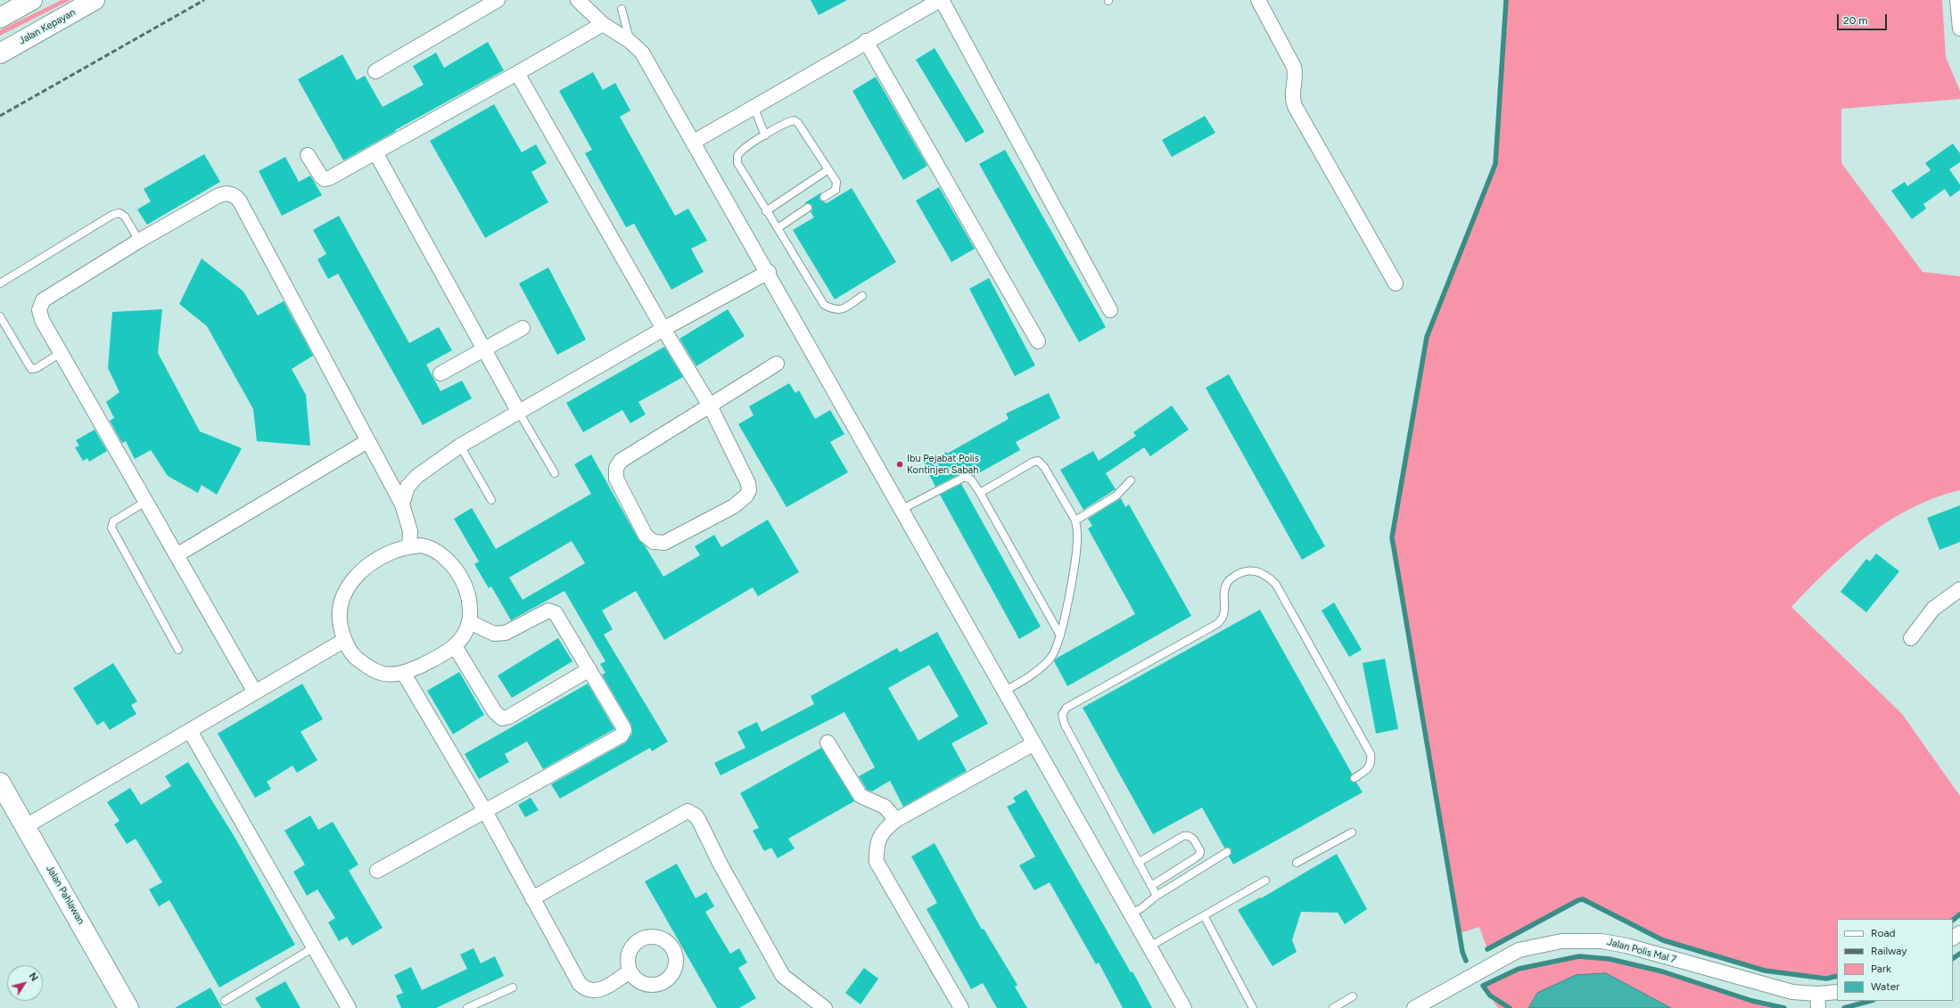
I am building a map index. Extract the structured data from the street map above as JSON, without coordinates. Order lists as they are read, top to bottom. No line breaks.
{"streets":{"main road":["Jalan Kepayan","Jalan Pahlawan"],"street":["Jalan Polis Mal 7"]},"places":["Ibu Pejabat Polis Kontinjen Sabah"],"legend":["Road","Railway","Park","Water"],"scale_bar":"20 m","north":"top right"}
